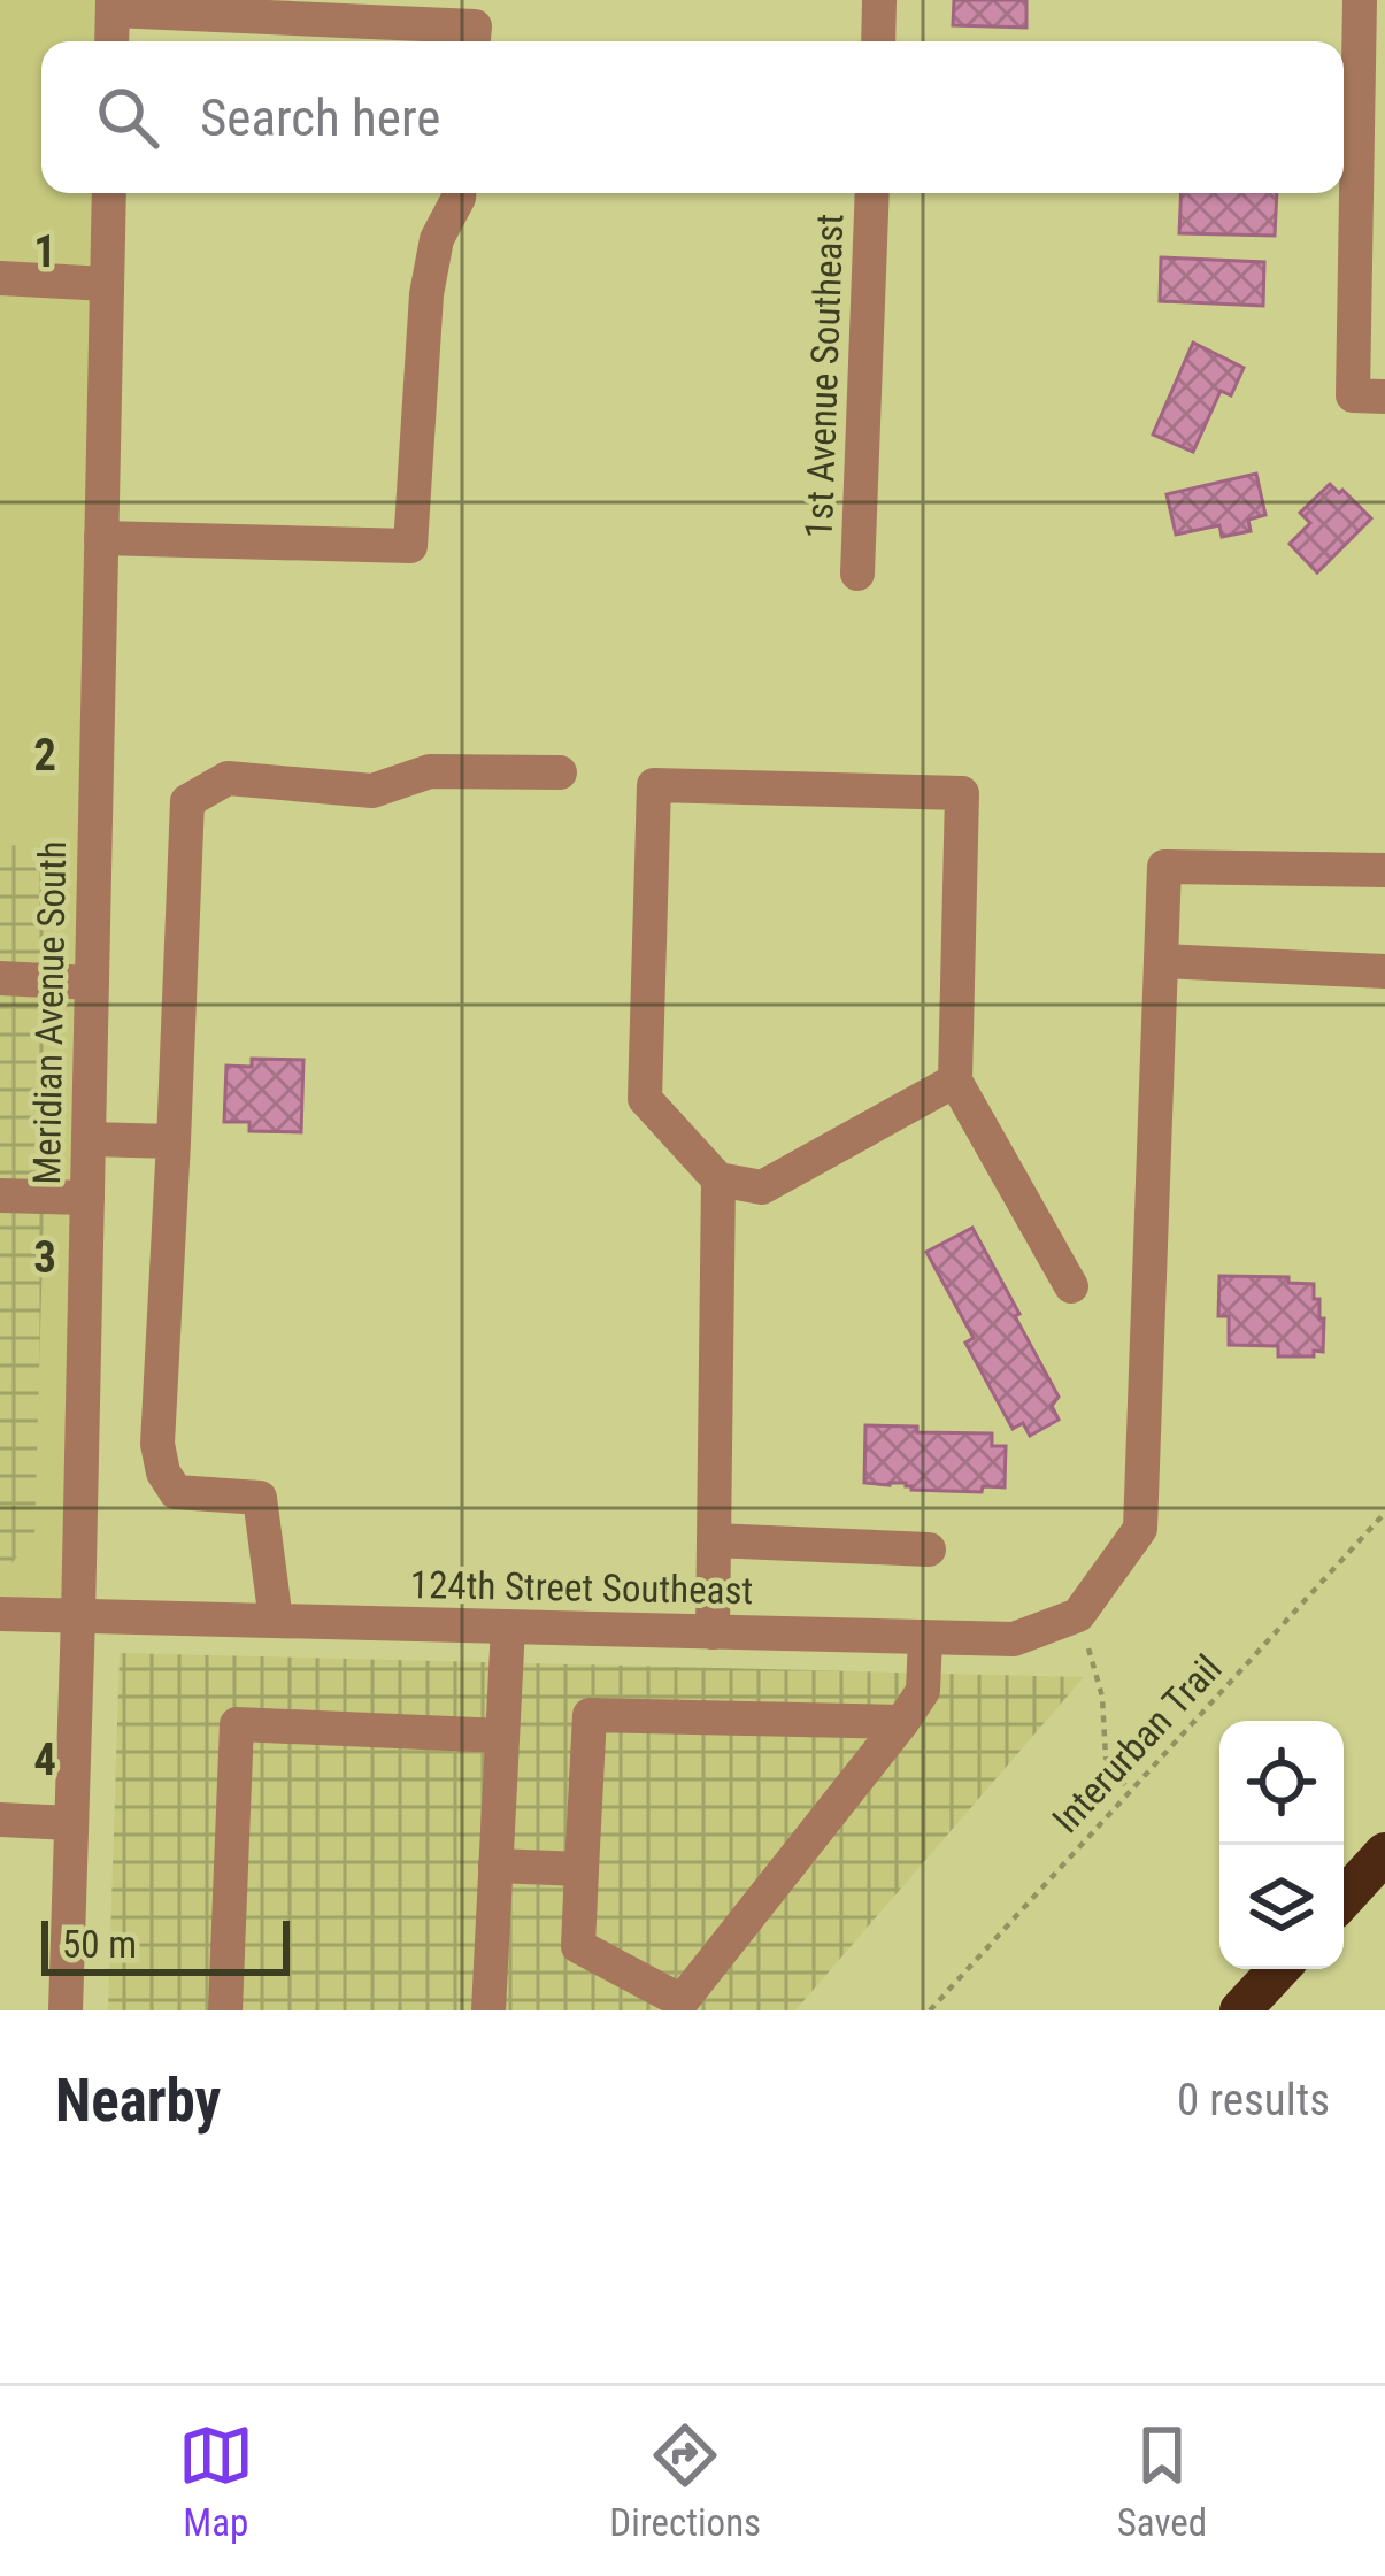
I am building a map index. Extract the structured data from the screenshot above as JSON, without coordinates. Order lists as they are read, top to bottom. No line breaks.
{"streets":{"street":["1st Avenue Southeast","Meridian Avenue South","124th Street Southeast"],"path":["Interurban Trail"]},"crossings":[["Meridian Avenue South","124th Street Southeast"]],"scale_bar":"50 m","page":{"search":"Search here","scale":"50 m","heading":["Nearby","0 results"],"nav":["Map","Directions","Saved"]},"grid":{"rows":["1","2","3","4"]}}
